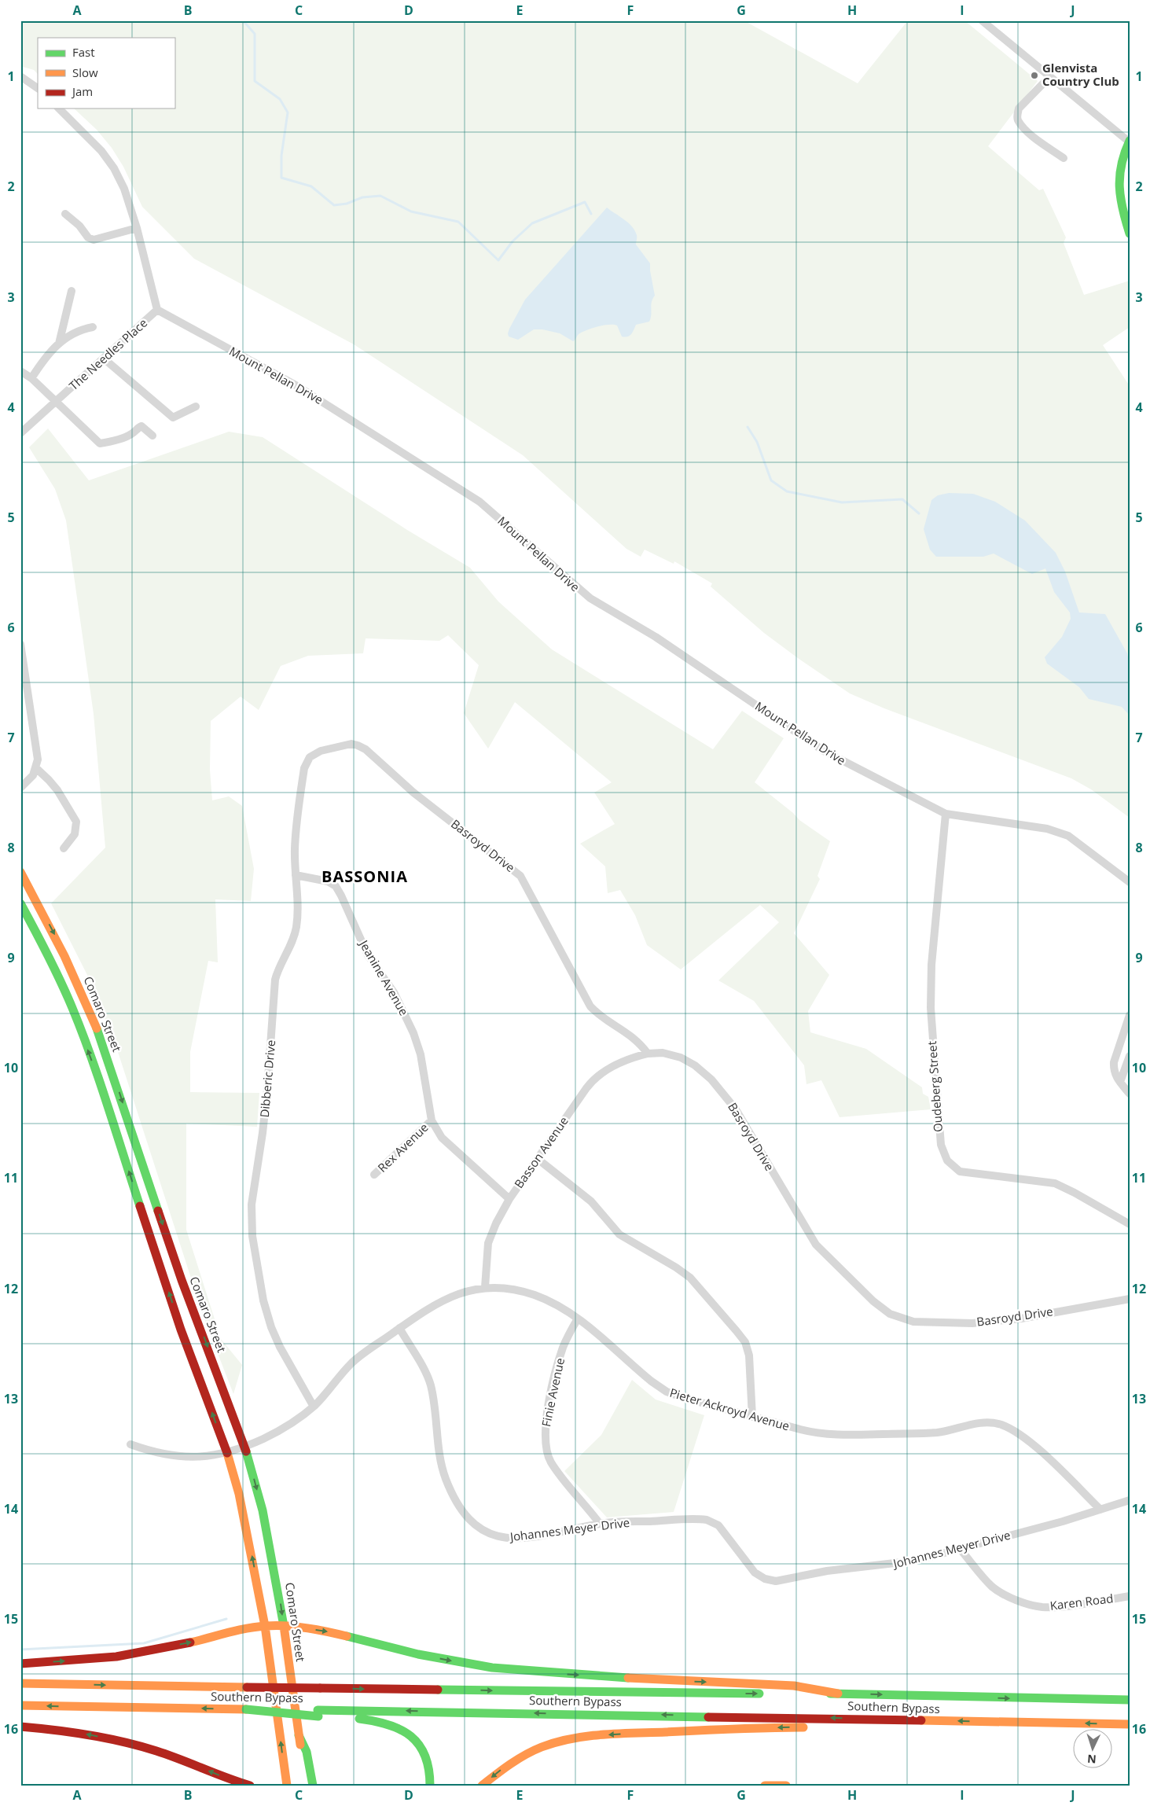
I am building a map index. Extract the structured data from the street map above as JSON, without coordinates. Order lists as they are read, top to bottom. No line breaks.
{"streets":{"main road":["Comaro Street","Southern Bypass"],"street":["The Needles Place","Mount Pellan Drive","Basroyd Drive","Jeanine Avenue","Dibberic Drive","Oudeberg Street","Rex Avenue","Basson Avenue","Finie Avenue","Pieter Ackroyd Avenue","Johannes Meyer Drive","Karen Road"]},"crossings":[["The Needles Place","Mount Pellan Drive"],["Mount Pellan Drive","Oudeberg Street"],["Basroyd Drive","Dibberic Drive"],["Basroyd Drive","Basson Avenue"],["Jeanine Avenue","Dibberic Drive"],["Jeanine Avenue","Rex Avenue"],["Jeanine Avenue","Basson Avenue"],["Comaro Street","Pieter Ackroyd Avenue"],["Dibberic Drive","Pieter Ackroyd Avenue"],["Basson Avenue","Pieter Ackroyd Avenue"],["Finie Avenue","Pieter Ackroyd Avenue"],["Finie Avenue","Johannes Meyer Drive"],["Pieter Ackroyd Avenue","Johannes Meyer Drive"],["Johannes Meyer Drive","Karen Road"]],"districts":["BASSONIA"],"places":["Glenvista Country Club"],"legend":["Fast","Slow","Jam"],"north":"bottom","grid":{"columns":["A","B","C","D","E","F","G","H","I","J"],"rows":["1","2","3","4","5","6","7","8","9","10","11","12","13","14","15","16"]}}
